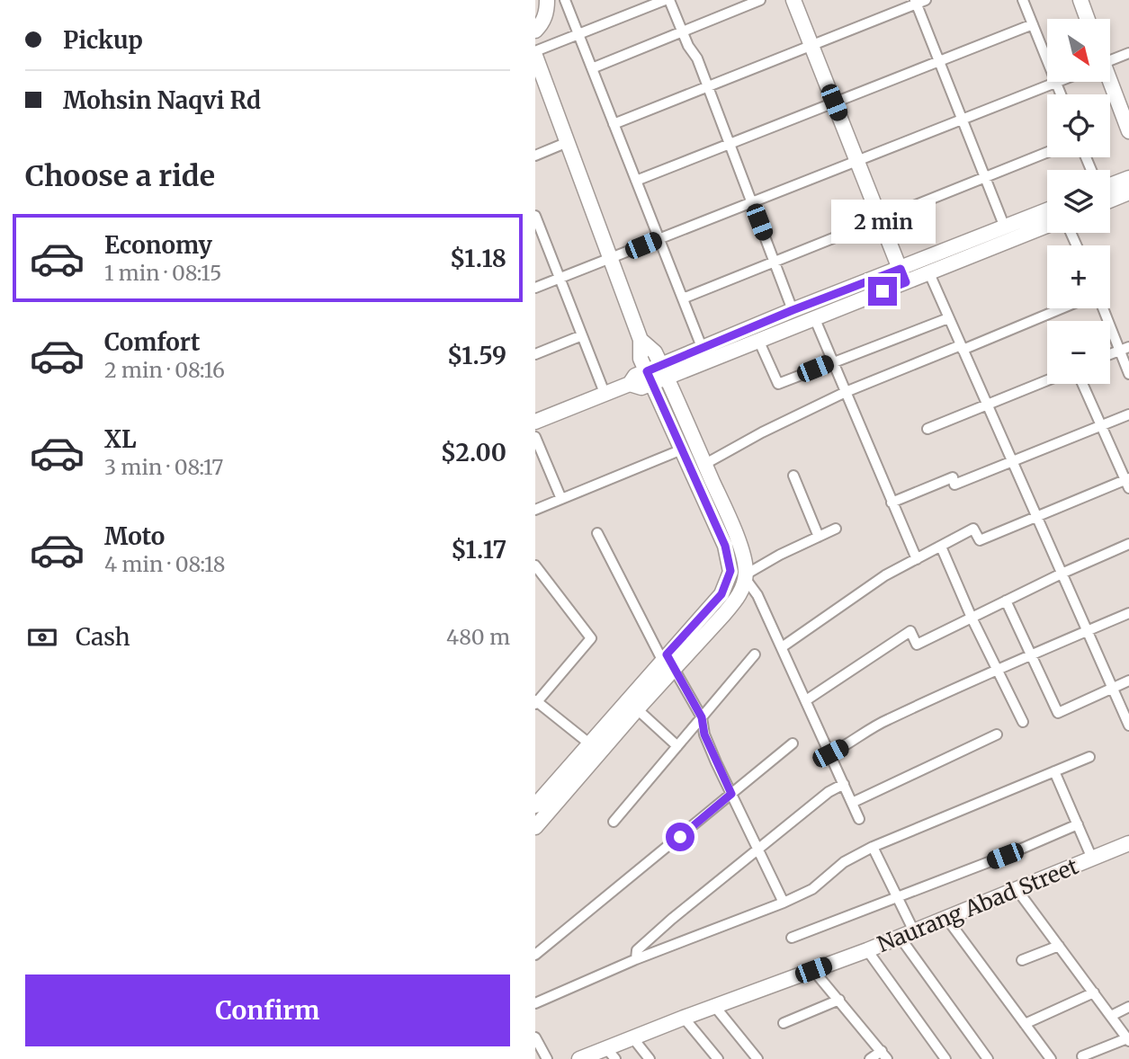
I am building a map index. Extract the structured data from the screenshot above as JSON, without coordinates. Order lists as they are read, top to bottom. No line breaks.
{"streets":{"street":["Naurang Abad Street"]},"north":"bottom right","page":{"banner":["Pickup","Mohsin Naqvi Rd"],"map_buttons":["+","−"],"heading":"Choose a ride","bubble":"2 min","list":[{"name":"Economy","note":"1 min · 08:15","value":"$1.18"},{"name":"Comfort","note":"2 min · 08:16","value":"$1.59"},{"name":"XL","note":"3 min · 08:17","value":"$2.00"},{"name":"Moto","note":"4 min · 08:18","value":"$1.17"}],"pay":["Cash","480 m"],"buttons":"Confirm"}}
